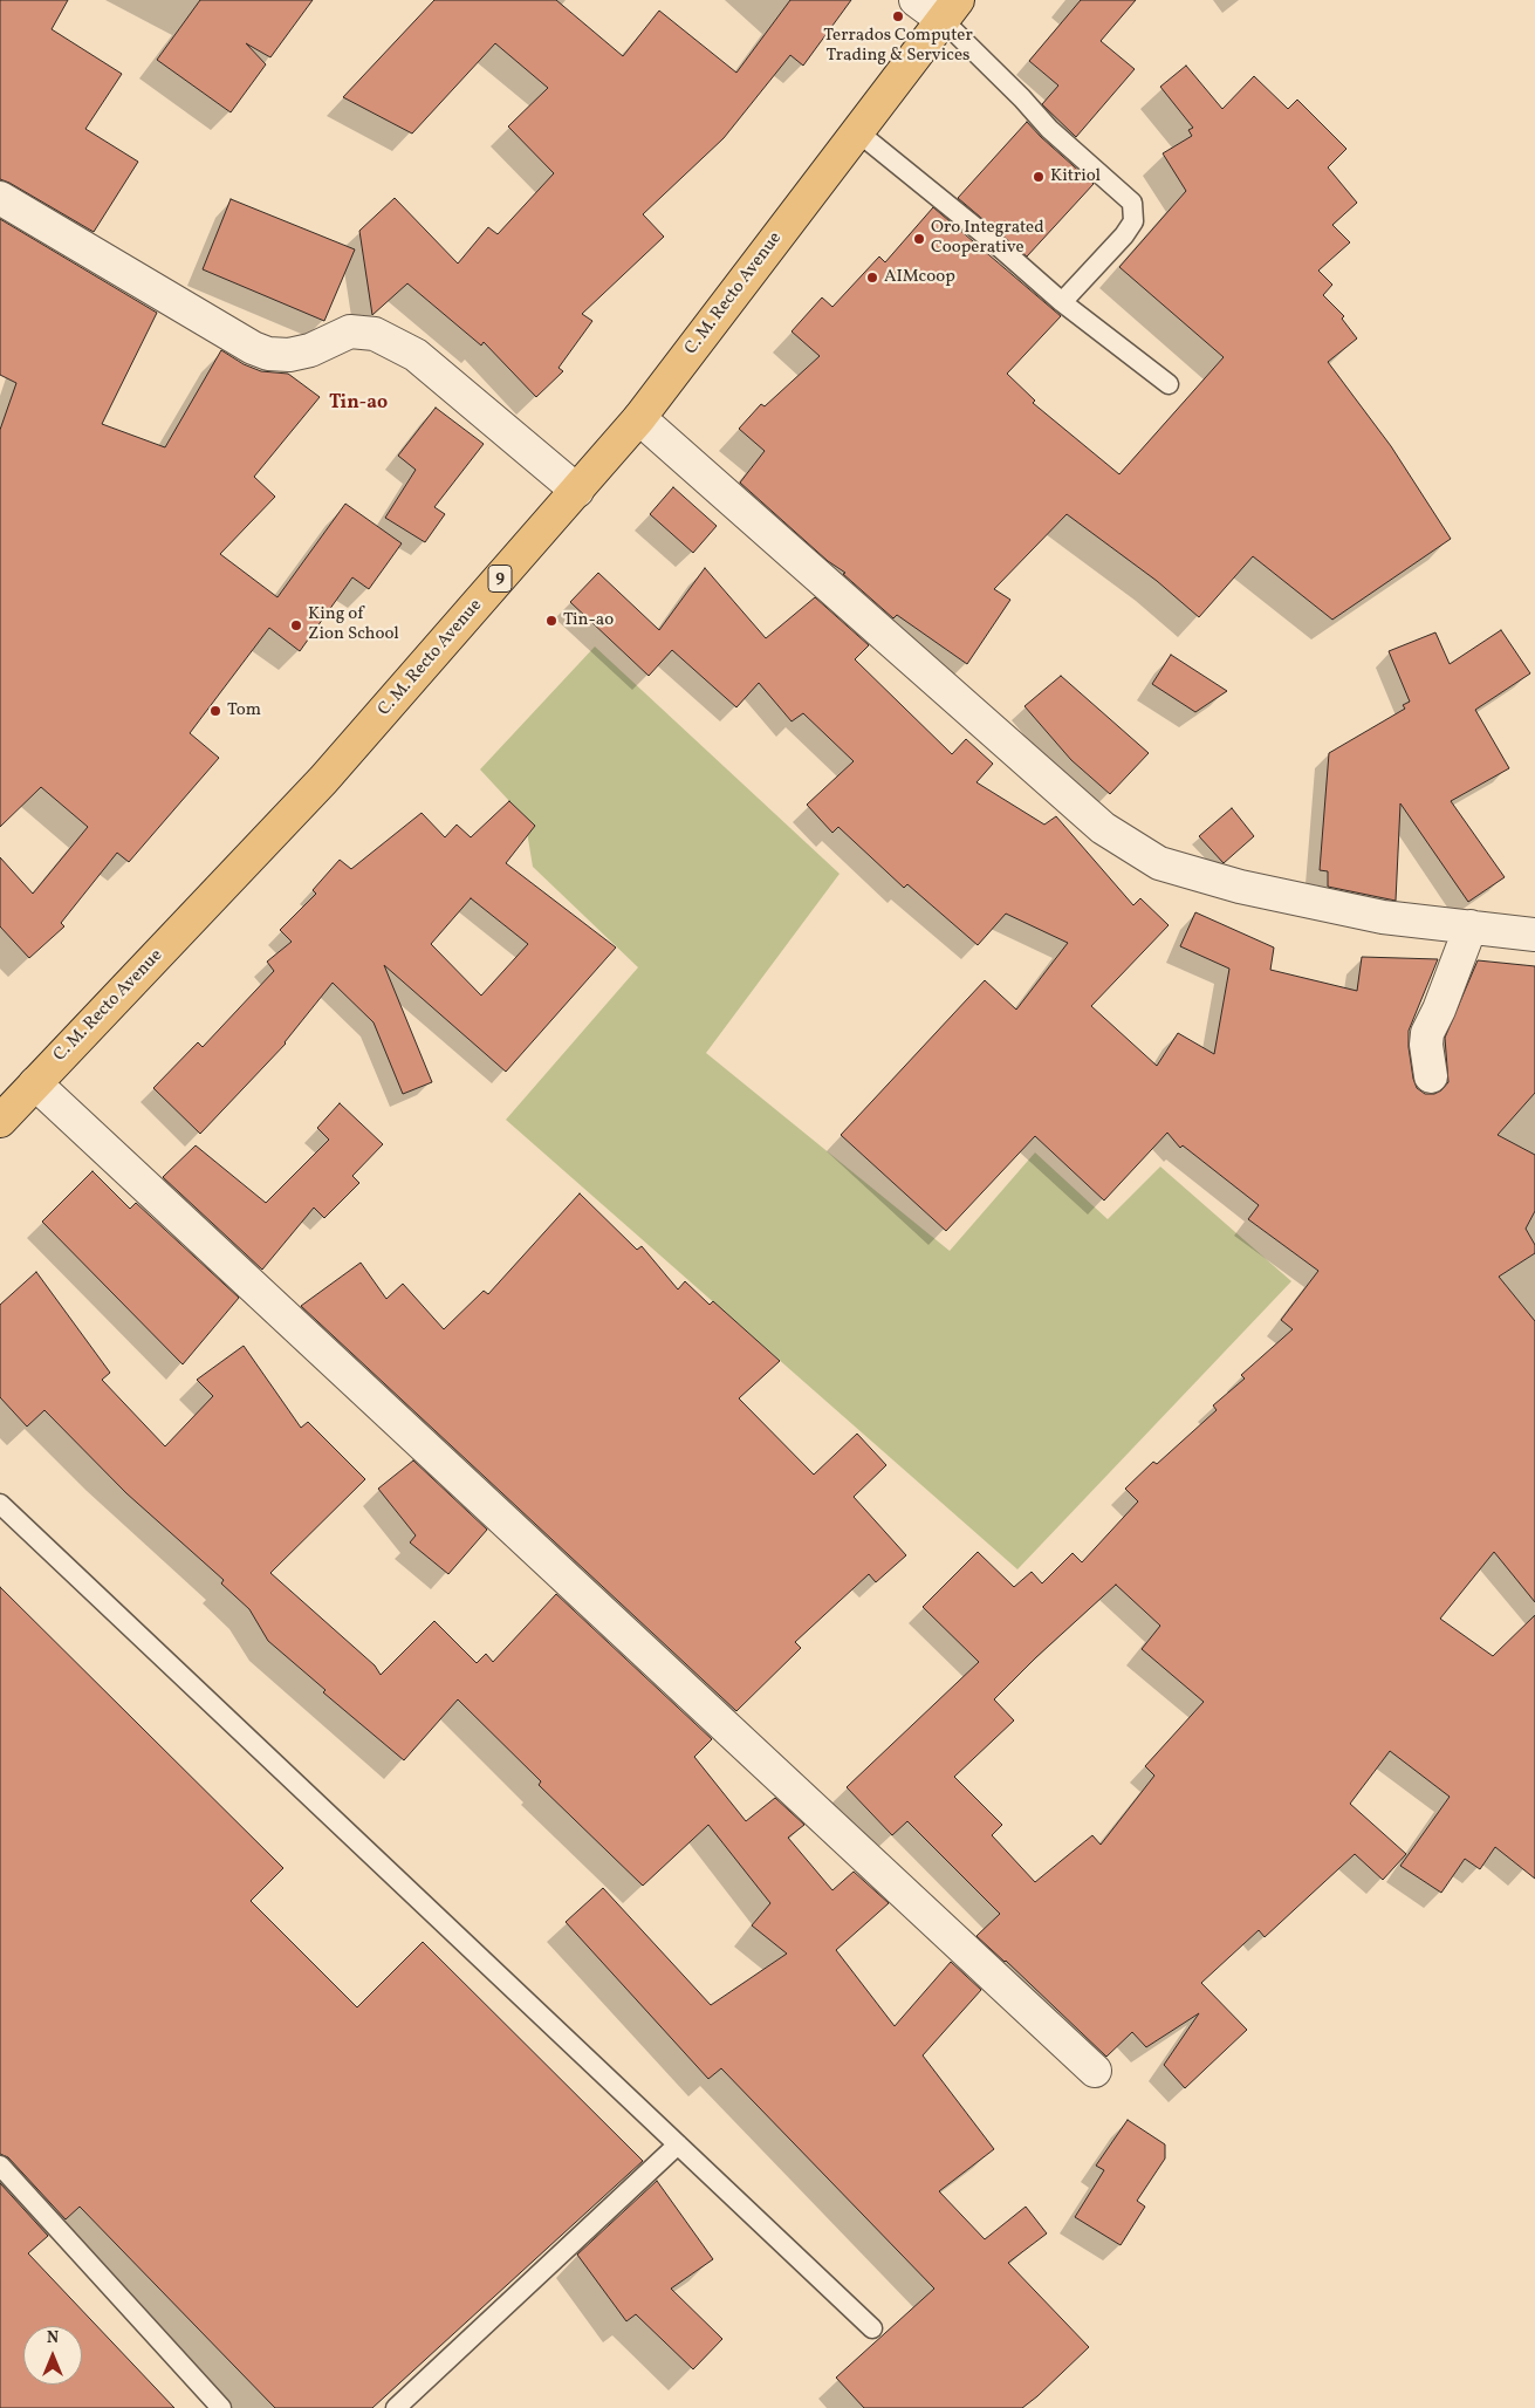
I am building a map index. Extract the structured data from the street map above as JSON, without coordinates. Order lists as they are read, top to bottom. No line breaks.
{"streets":{"highway":["C. M. Recto Avenue","9"]},"districts":["Tin-ao"],"places":["Terrados Computer Trading & Services","Kitriol","Oro Integrated Cooperative","AIMcoop","Tin-ao","King of Zion School","Tom"],"north":"top"}
